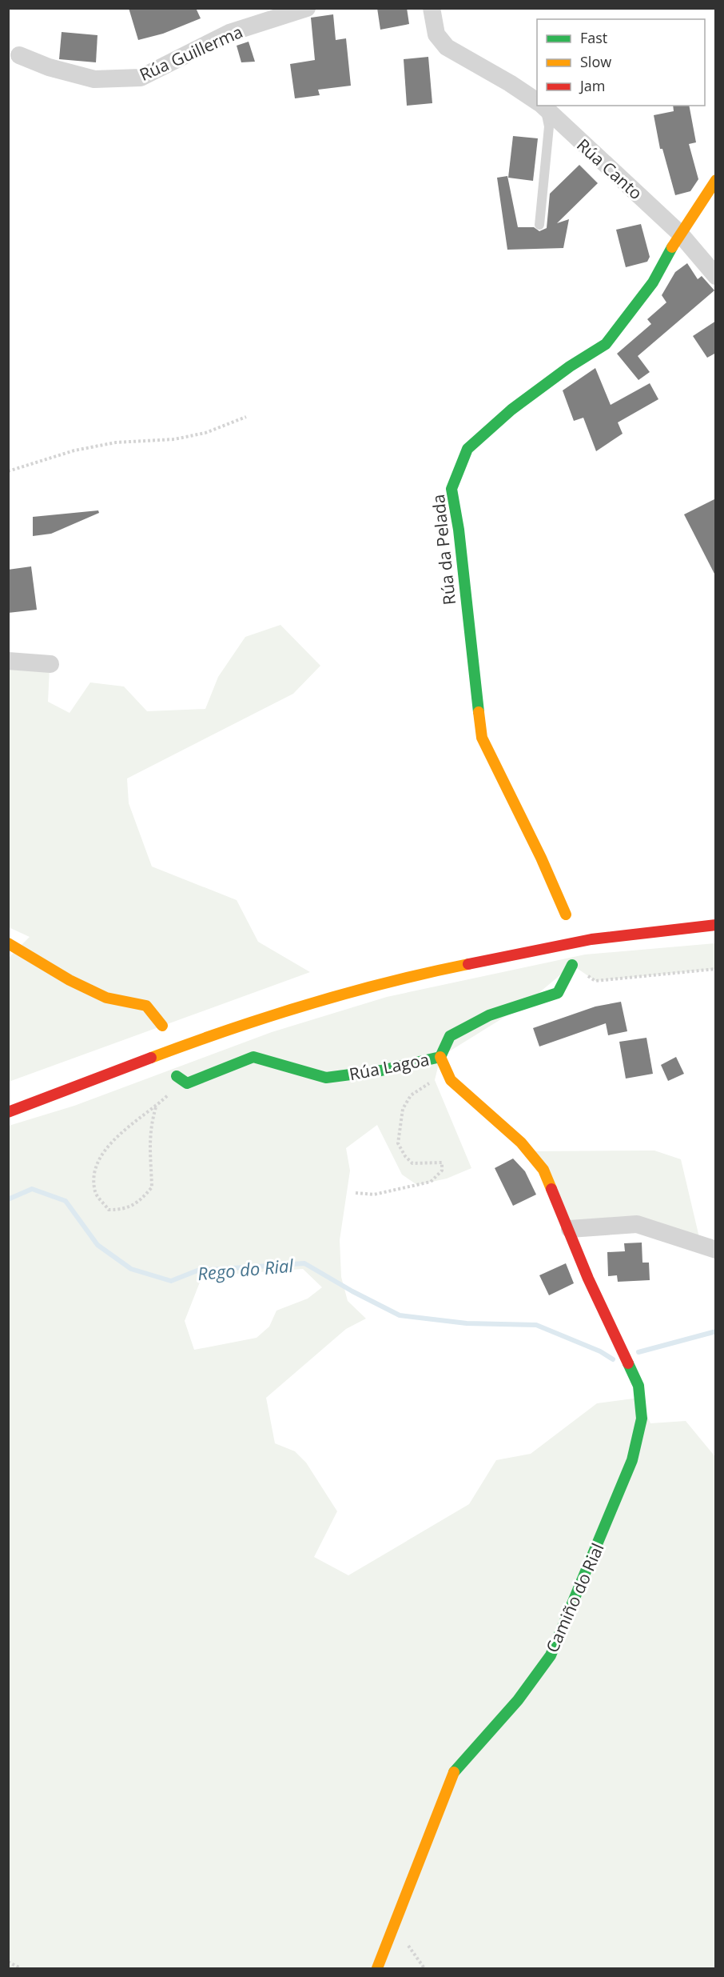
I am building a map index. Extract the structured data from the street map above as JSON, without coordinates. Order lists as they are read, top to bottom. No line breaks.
{"streets":{"street":["Rúa Guillerma","Rúa Canto","Rúa da Pelada","Rúa Lagoa","Camiño do Rial"]},"crossings":[["Rúa Canto","Rúa da Pelada"],["Rúa Lagoa","Camiño do Rial"]],"water":["Rego do Rial"],"legend":["Fast","Slow","Jam"]}
